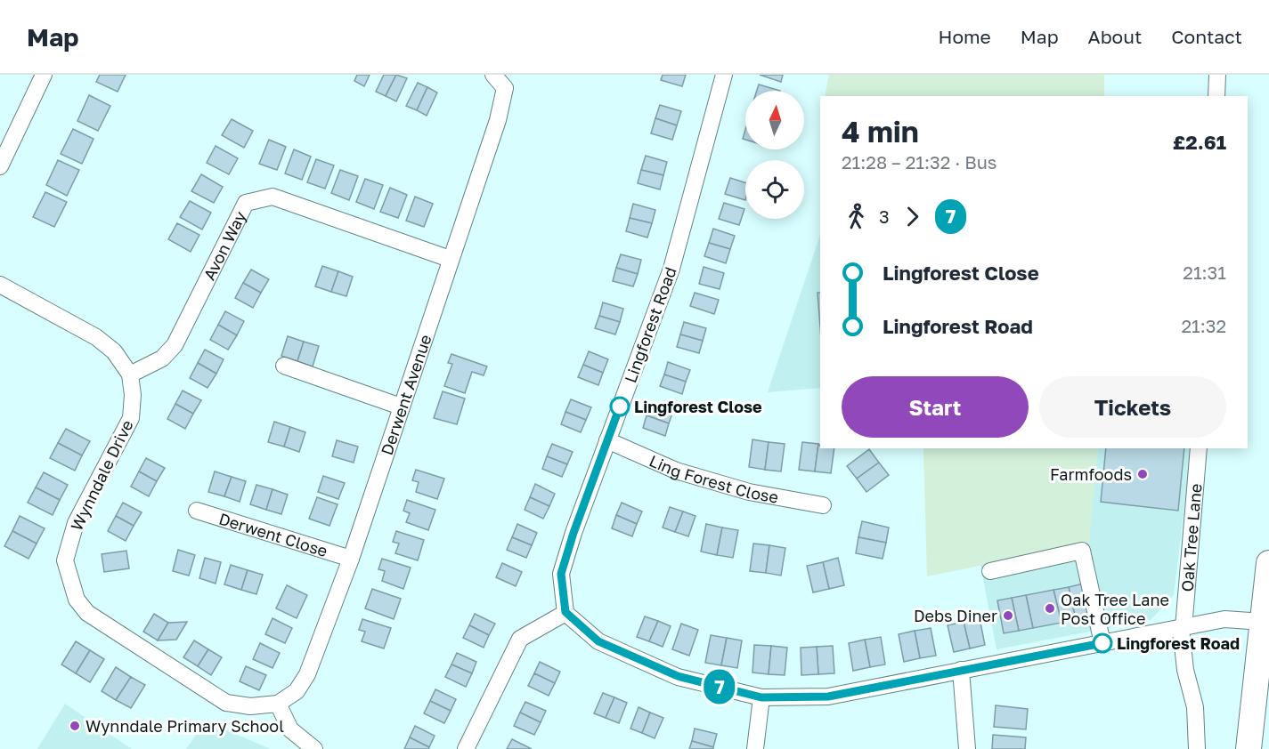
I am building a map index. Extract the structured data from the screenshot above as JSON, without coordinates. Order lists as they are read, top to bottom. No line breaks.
{"streets":{"street":["Avon Way","Lingforest Road","Derwent Avenue","Wynndale Drive","Ling Forest Close","Derwent Close","Oak Tree Lane"]},"crossings":[["Avon Way","Derwent Avenue"],["Avon Way","Wynndale Drive"],["Lingforest Road","Ling Forest Close"],["Derwent Avenue","Wynndale Drive"],["Derwent Avenue","Derwent Close"]],"places":["Lingforest Close","Farmfoods","Oak Tree Lane Post Office","Debs Diner","Lingforest Road","Wynndale Primary School"],"lines":["bus line 7"],"north":"top","page":{"header":"Map","nav":["Home","Map","About","Contact"],"on_map":"7","heading":["4 min","21:28 – 21:32 · Bus","£2.61"],"legs":["3","7"],"list":[{"name":"Lingforest Close","value":"21:31"},{"name":"Lingforest Road","value":"21:32"}],"buttons":["Start","Tickets"]}}
